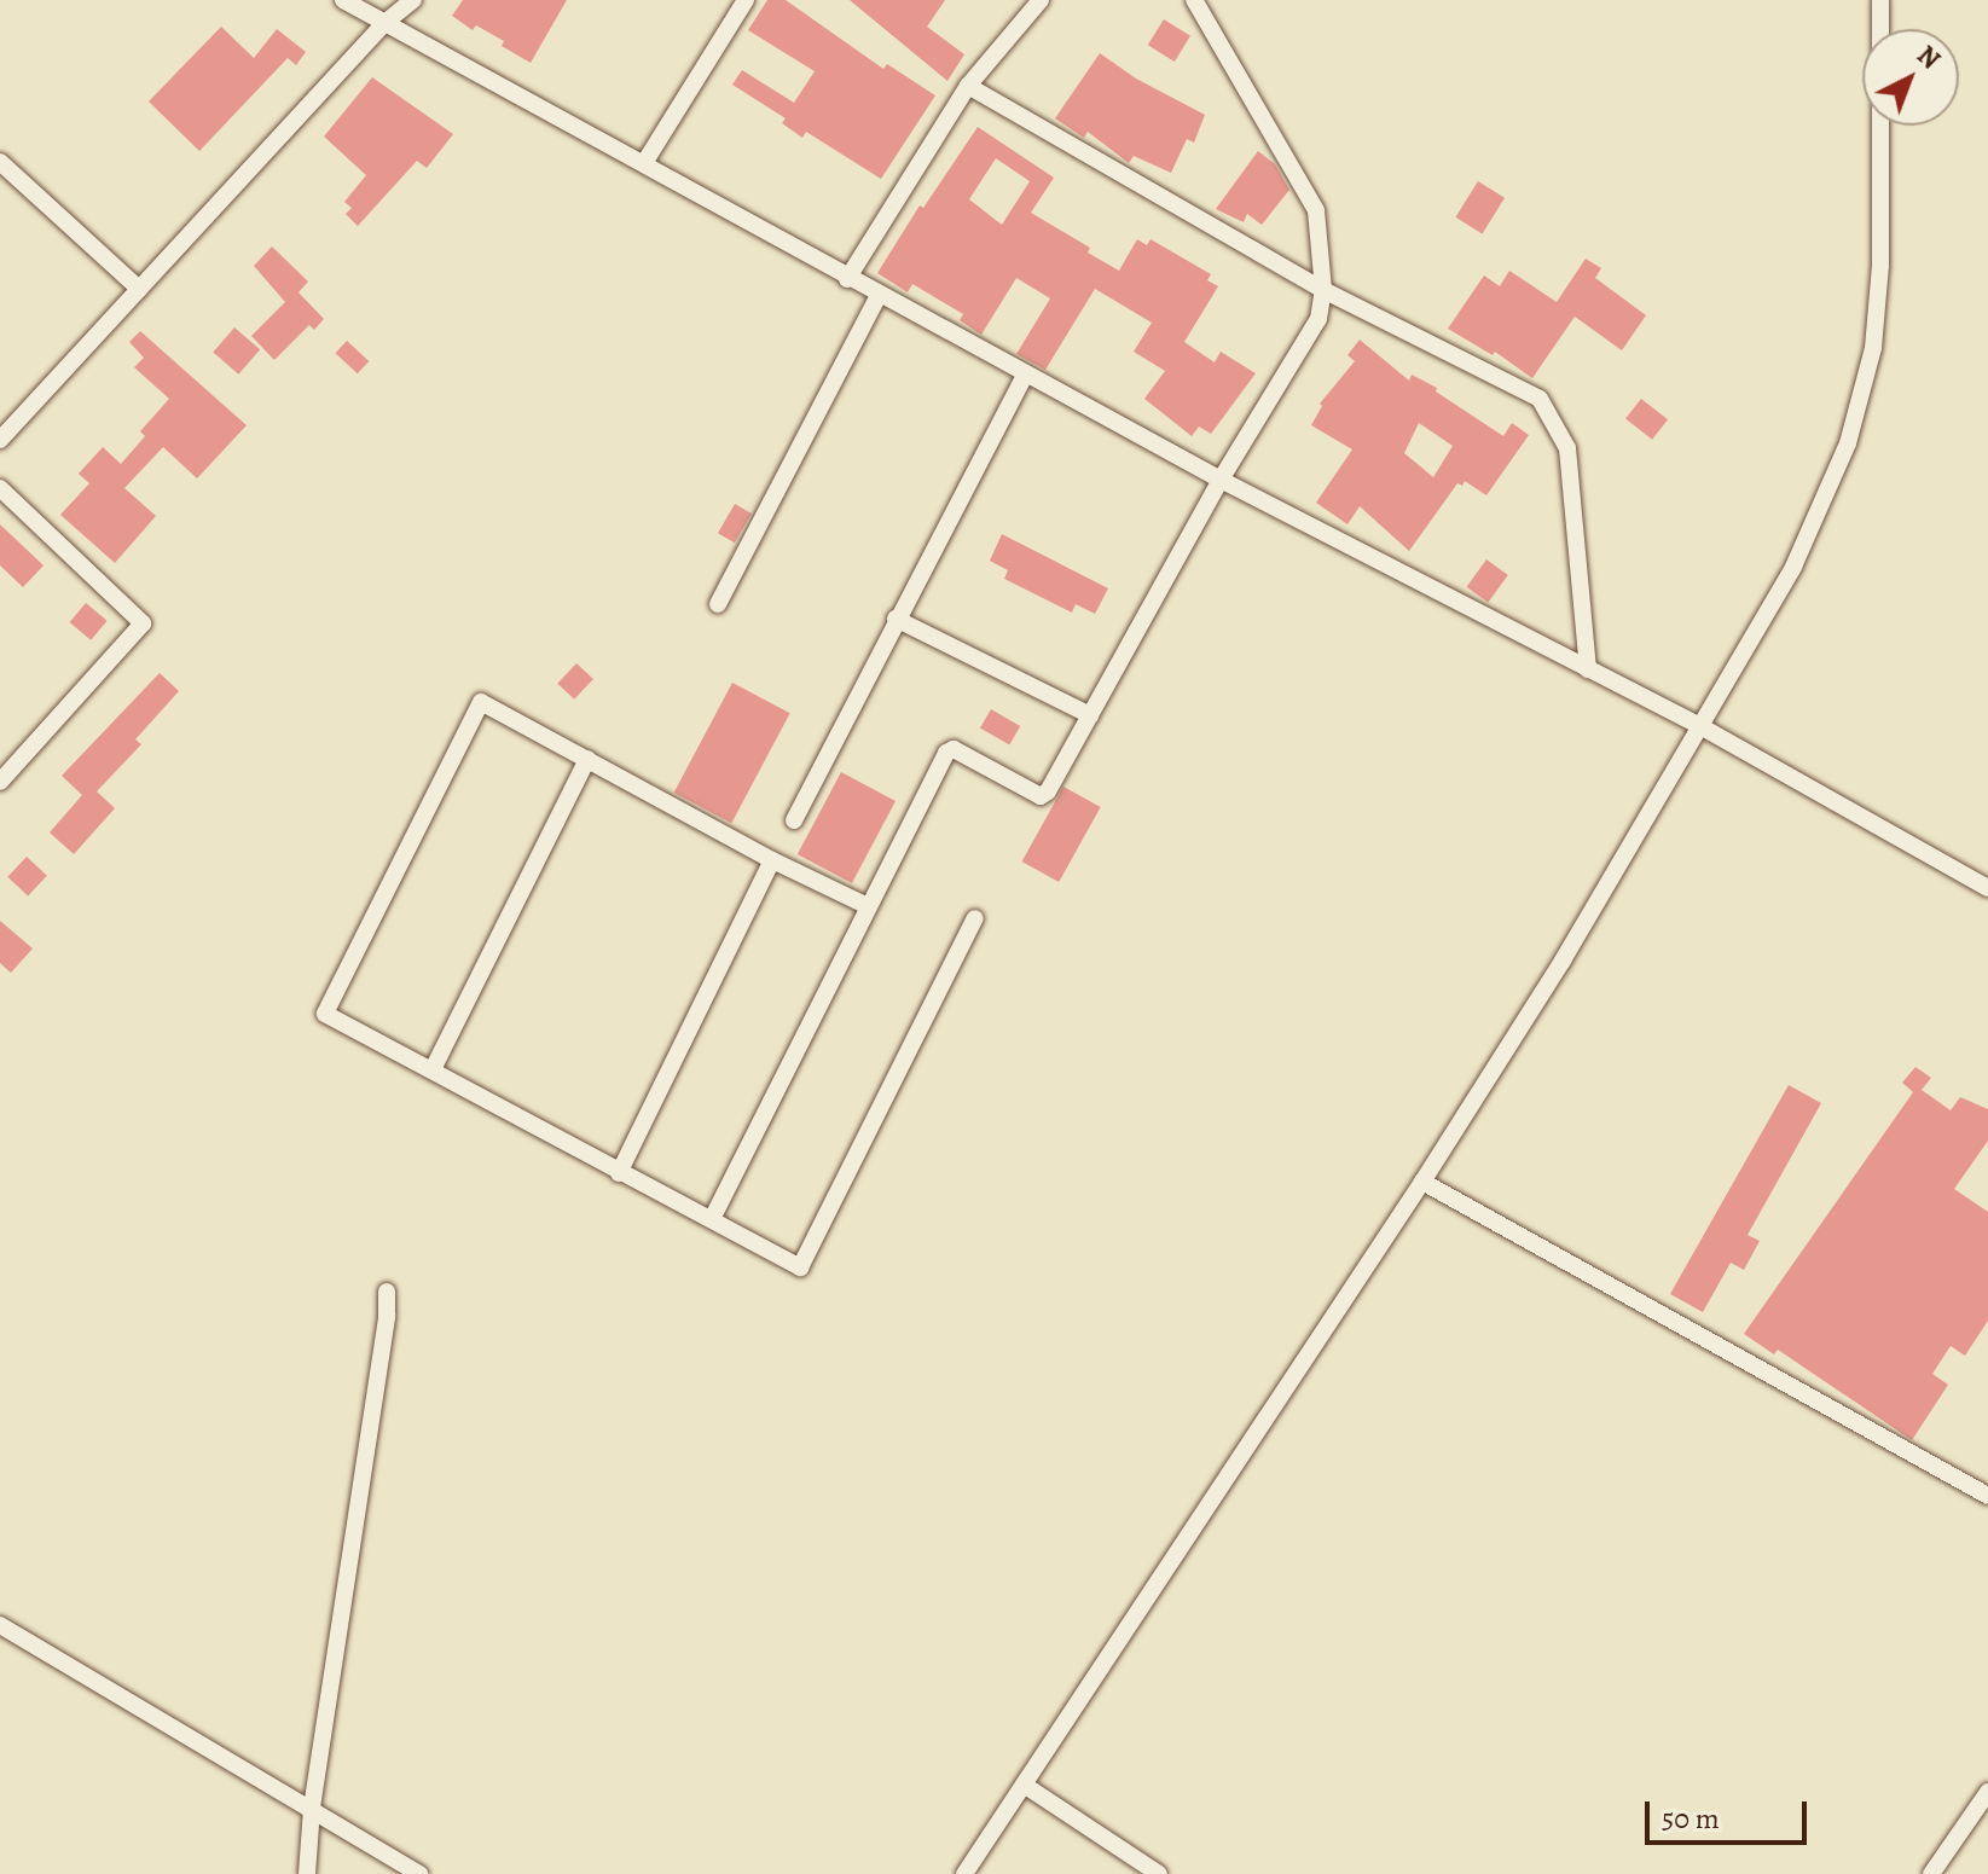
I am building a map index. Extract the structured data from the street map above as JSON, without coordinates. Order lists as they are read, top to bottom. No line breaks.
{"scale_bar":"50 m","north":"top right"}
